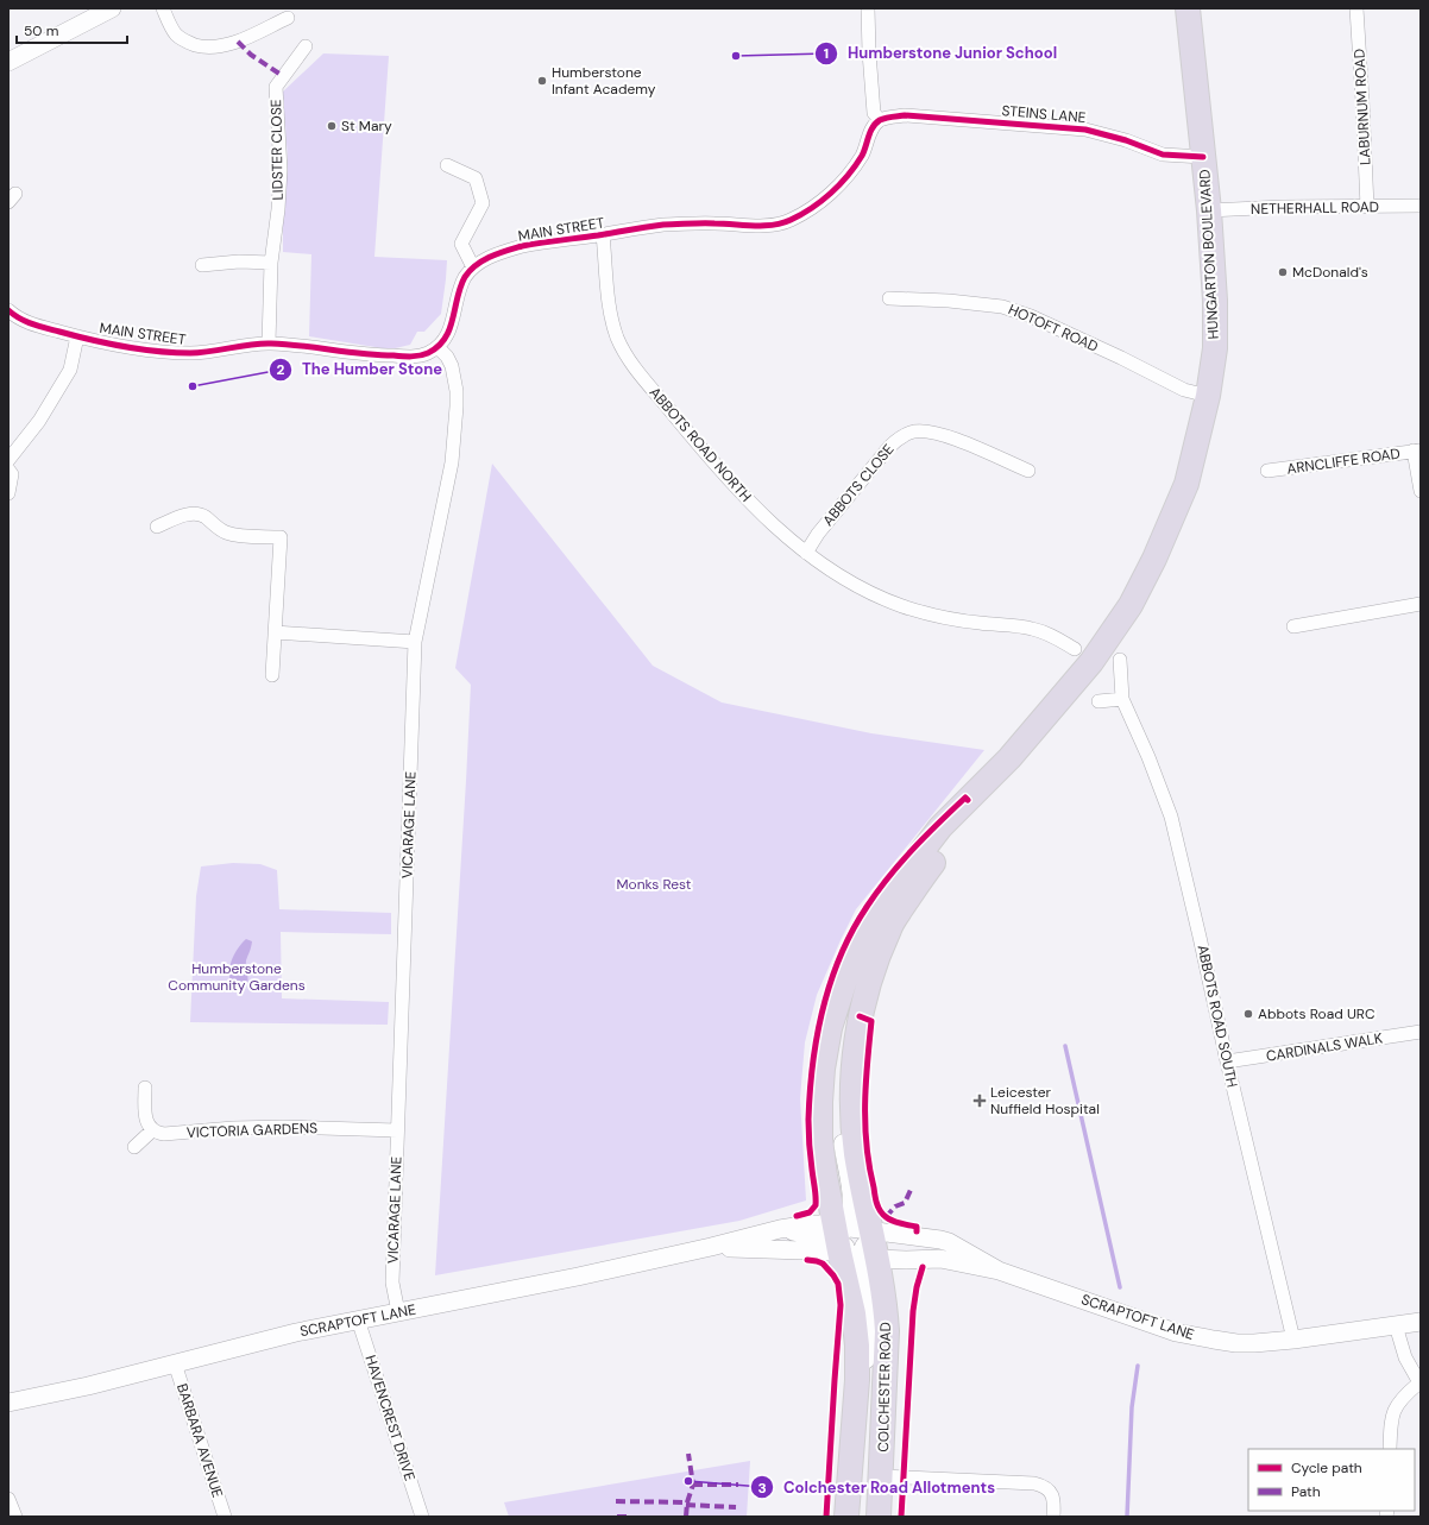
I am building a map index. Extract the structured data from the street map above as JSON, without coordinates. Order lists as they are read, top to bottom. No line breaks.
{"streets":{"highway":["HUNGARTON BOULEVARD","COLCHESTER ROAD"],"street":["LABURNUM ROAD","STEINS LANE","LIDSTER CLOSE","NETHERHALL ROAD","MAIN STREET","HOTOFT ROAD","ABBOTS ROAD NORTH","ARNCLIFFE ROAD","ABBOTS CLOSE","VICARAGE LANE","ABBOTS ROAD SOUTH","CARDINALS WALK","VICTORIA GARDENS","SCRAPTOFT LANE","HAVENCREST DRIVE","BARBARA AVENUE"]},"crossings":[["LABURNUM ROAD","NETHERHALL ROAD"],["STEINS LANE","MAIN STREET"],["STEINS LANE","HUNGARTON BOULEVARD"],["LIDSTER CLOSE","MAIN STREET"],["NETHERHALL ROAD","HUNGARTON BOULEVARD"],["MAIN STREET","ABBOTS ROAD NORTH"],["MAIN STREET","VICARAGE LANE"],["HUNGARTON BOULEVARD","HOTOFT ROAD"],["HUNGARTON BOULEVARD","SCRAPTOFT LANE"],["HUNGARTON BOULEVARD","COLCHESTER ROAD"],["ABBOTS ROAD NORTH","ABBOTS CLOSE"],["VICARAGE LANE","VICTORIA GARDENS"],["VICARAGE LANE","SCRAPTOFT LANE"],["ABBOTS ROAD SOUTH","CARDINALS WALK"],["ABBOTS ROAD SOUTH","SCRAPTOFT LANE"],["SCRAPTOFT LANE","COLCHESTER ROAD"],["SCRAPTOFT LANE","HAVENCREST DRIVE"],["SCRAPTOFT LANE","BARBARA AVENUE"]],"parks":["Monks Rest","Humberstone Community Gardens"],"places":{"other":["Humberstone Junior School","Humberstone Infant Academy","St Mary","McDonald's","The Humber Stone","Abbots Road URC","Colchester Road Allotments"],"health":["Leicester Nuffield Hospital"]},"legend":["Cycle path","Path"],"scale_bar":"50 m"}
